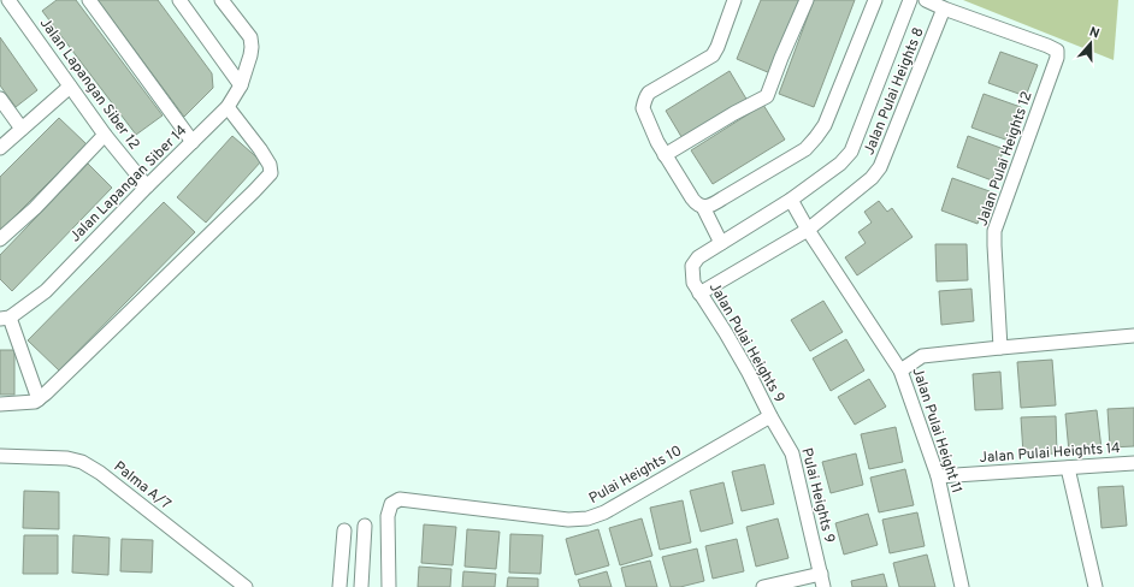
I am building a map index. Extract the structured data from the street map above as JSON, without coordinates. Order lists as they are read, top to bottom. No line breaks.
{"streets":{"street":["Jalan Lapangan Siber 12","Jalan Pulai Heights 8","Jalan Pulai Heights 12","Jalan Lapangan Siber 14","Jalan Pulai Heights 9","Jalan Pulai Height 11","Jalan Pulai Heights 14","Pulai Heights 10","Palma A/7","Pulai Heights 9"]},"crossings":[["Jalan Lapangan Siber 12","Jalan Lapangan Siber 14"],["Jalan Pulai Heights 8","Jalan Pulai Heights 12"],["Jalan Pulai Heights 8","Jalan Pulai Heights 9"],["Jalan Pulai Heights 8","Jalan Pulai Height 11"],["Jalan Pulai Heights 9","Pulai Heights 10"],["Jalan Pulai Heights 9","Pulai Heights 9"],["Jalan Pulai Height 11","Jalan Pulai Heights 14"],["Pulai Heights 10","Pulai Heights 9"]],"north":"top"}
